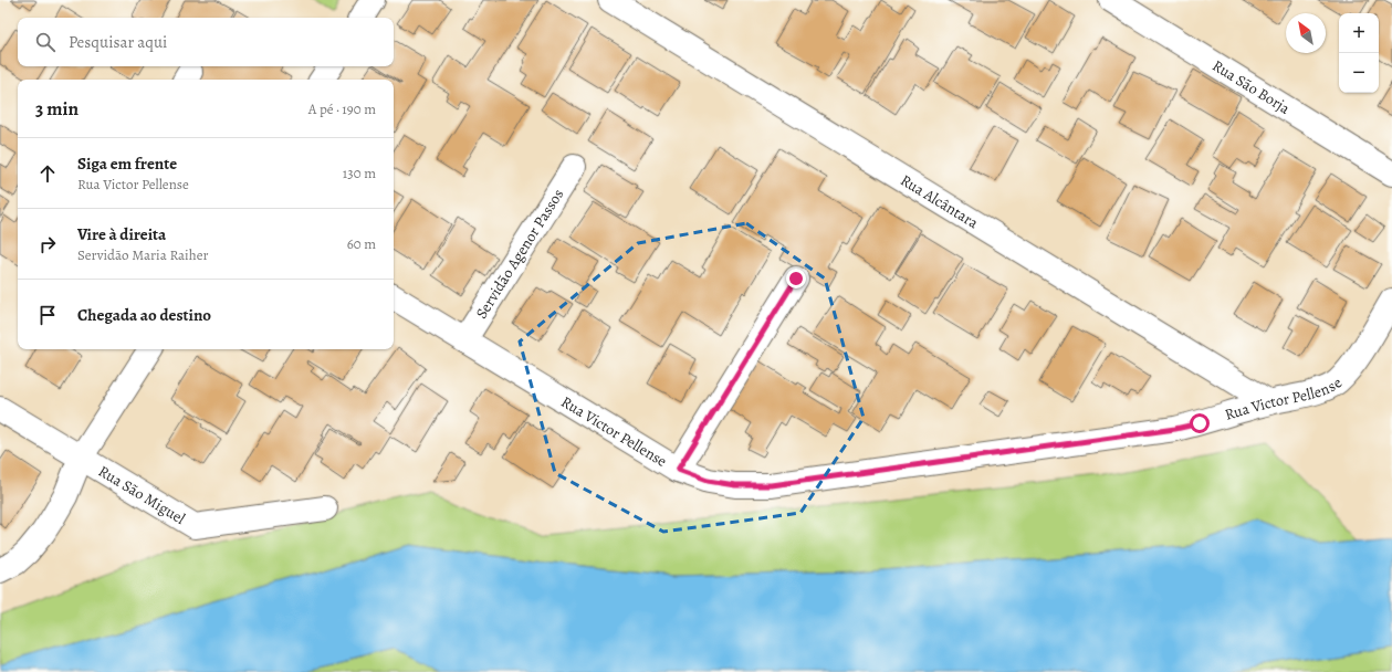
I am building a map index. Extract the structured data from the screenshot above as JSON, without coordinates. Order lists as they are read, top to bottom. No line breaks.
{"streets":{"street":["Rua São Borja","Rua Alcântara","Servidão Agenor Passos","Rua Victor Pellense","Rua São Miguel"]},"crossings":[["Rua Alcântara","Rua Victor Pellense"],["Servidão Agenor Passos","Rua Victor Pellense"]],"north":"top left","page":{"map_buttons":["+","−"],"search":"Pesquisar aqui","heading":["3 min","A pé · 190 m"],"list":[["Siga em frente","Rua Victor Pellense","130 m"],["Vire à direita","Servidão Maria Raiher","60 m"],"Chegada ao destino"]}}
